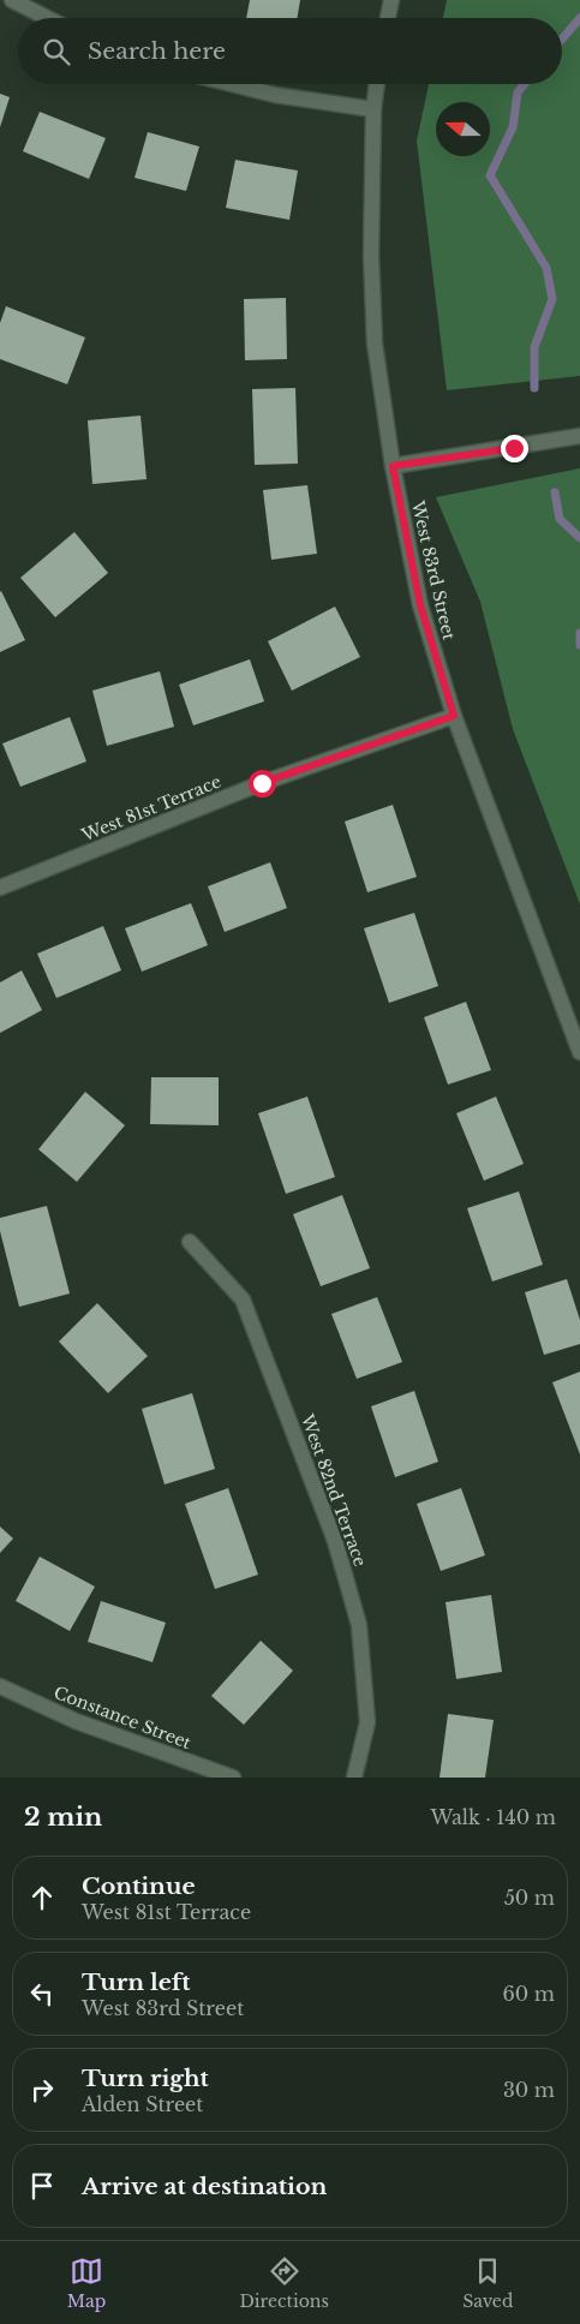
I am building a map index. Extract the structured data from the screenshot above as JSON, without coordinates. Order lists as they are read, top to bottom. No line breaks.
{"streets":{"street":["West 83rd Street","West 81st Terrace","West 82nd Terrace","Constance Street"]},"crossings":[["West 83rd Street","West 81st Terrace"]],"north":"left","page":{"search":"Search here","heading":["2 min","Walk · 140 m"],"list":[["Continue","West 81st Terrace","50 m"],["Turn left","West 83rd Street","60 m"],["Turn right","Alden Street","30 m"],"Arrive at destination"],"nav":["Map","Directions","Saved"]}}
